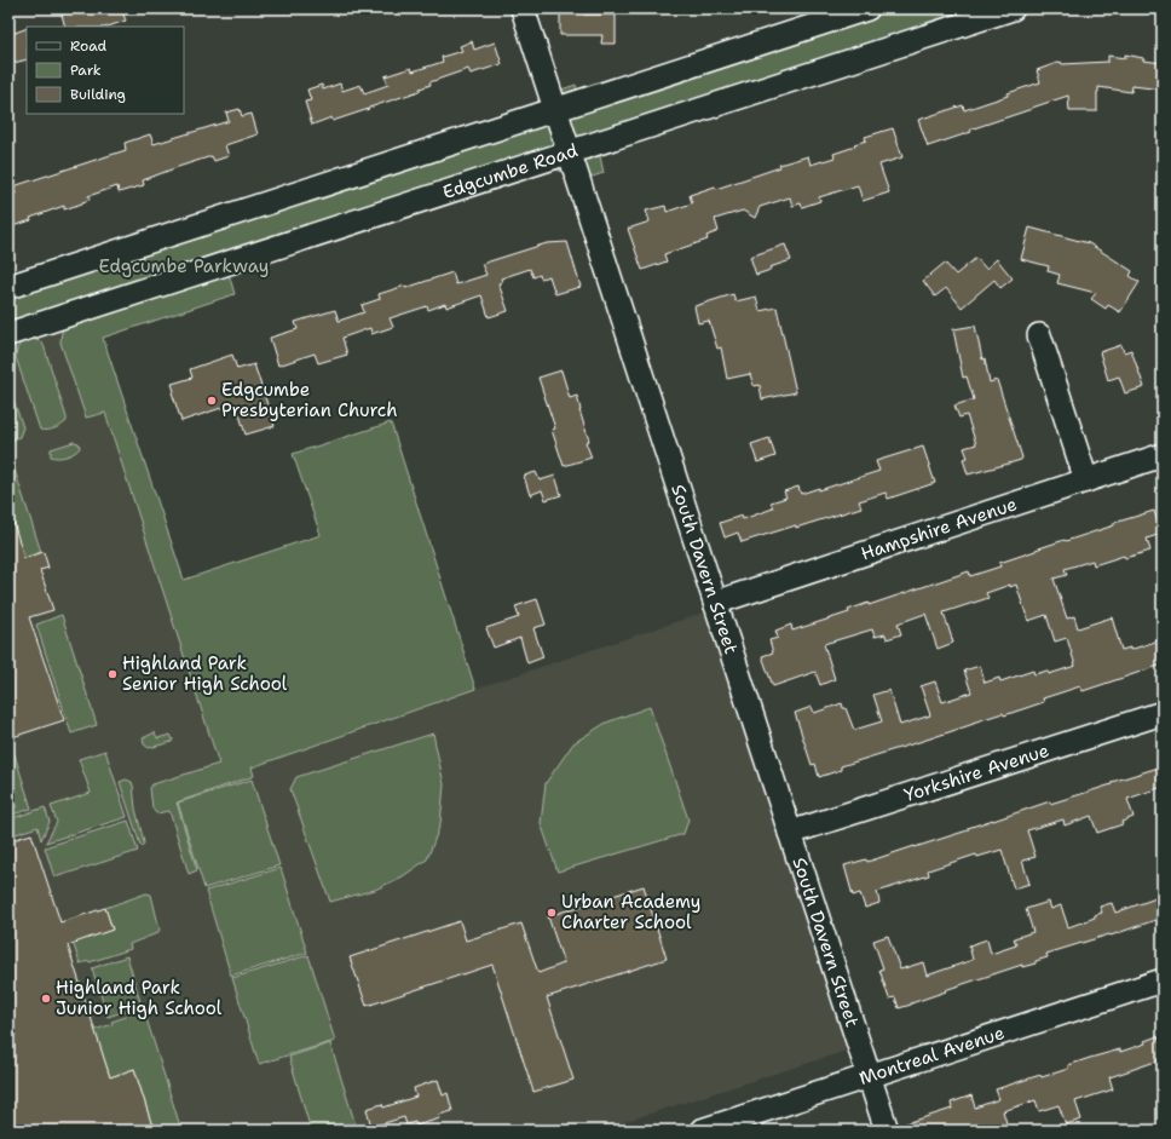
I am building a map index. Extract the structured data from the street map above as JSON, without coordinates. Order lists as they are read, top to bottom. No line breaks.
{"streets":{"street":["Edgcumbe Road","Hampshire Avenue","South Davern Street","Yorkshire Avenue","Montreal Avenue"]},"crossings":[["Edgcumbe Road","South Davern Street"],["Hampshire Avenue","South Davern Street"],["South Davern Street","Yorkshire Avenue"],["South Davern Street","Montreal Avenue"]],"parks":["Edgcumbe Parkway"],"places":["Edgcumbe Presbyterian Church","Highland Park Senior High School","Urban Academy Charter School","Highland Park Junior High School"],"legend":["Road","Park","Building"]}
